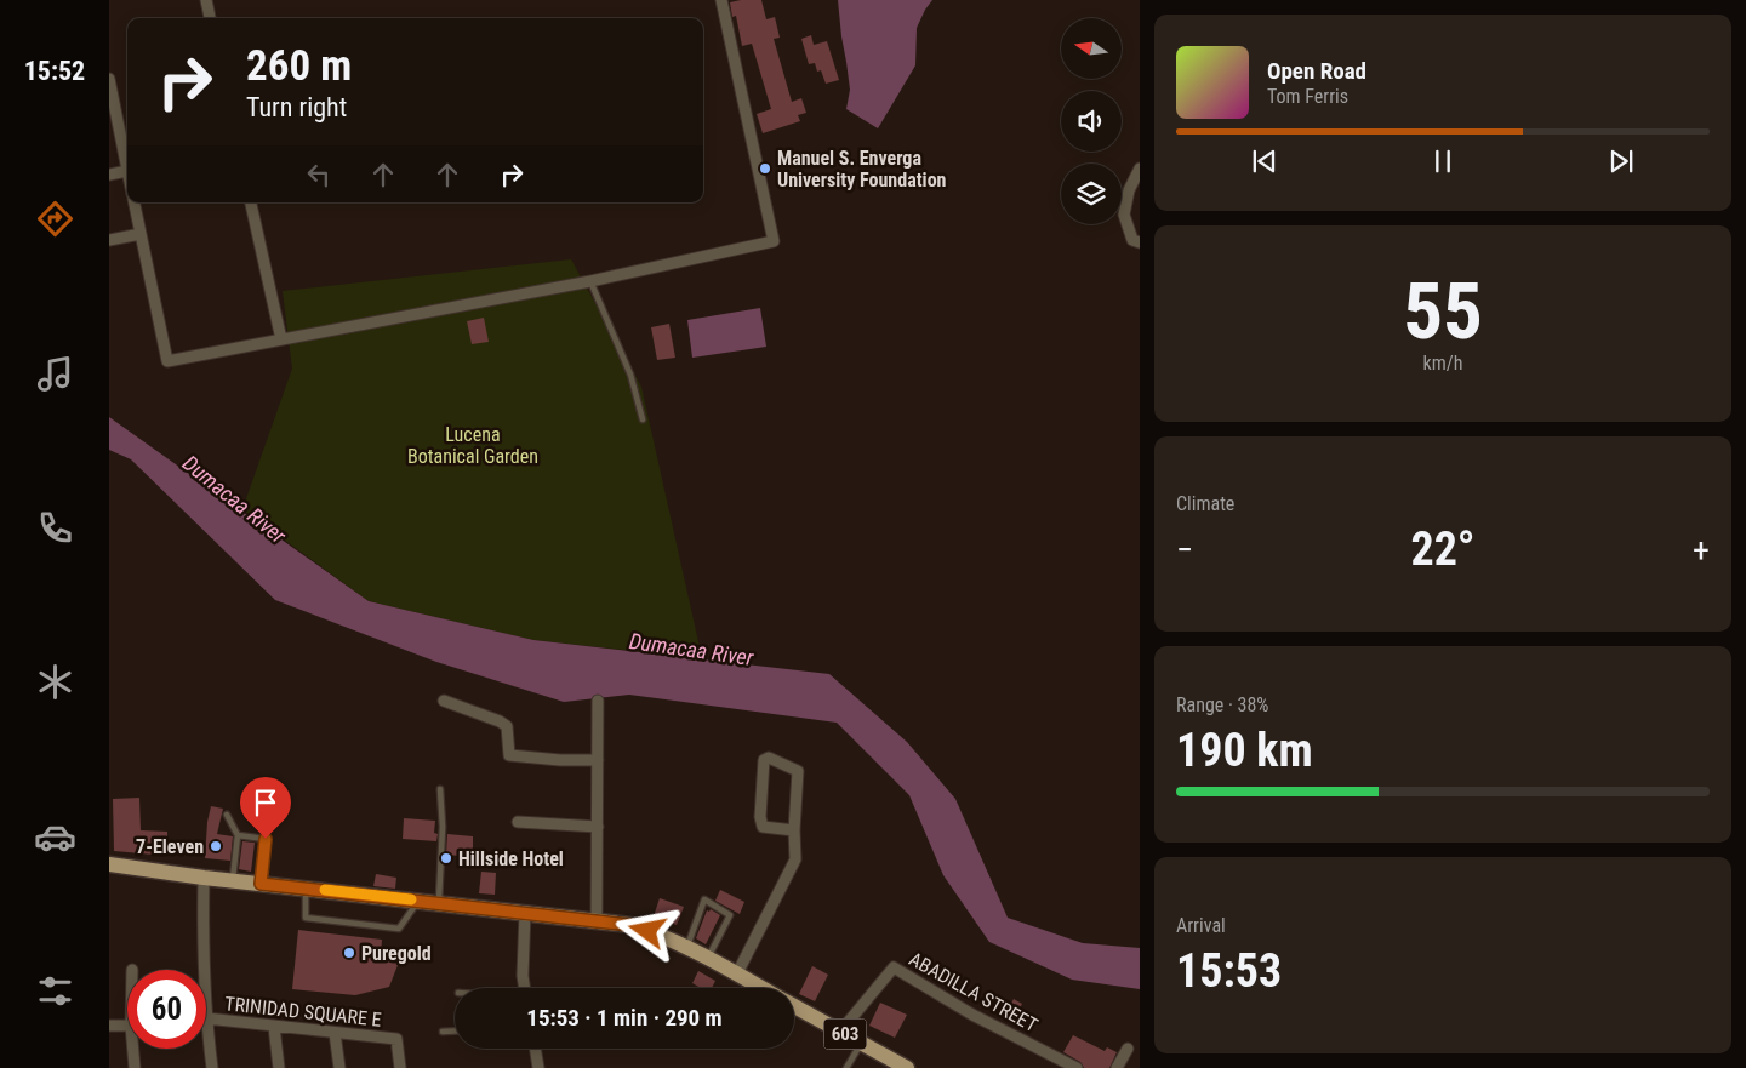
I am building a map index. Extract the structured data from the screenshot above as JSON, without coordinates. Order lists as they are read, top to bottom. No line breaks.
{"streets":{"main road":["603"],"street":["ABADILLA STREET","TRINIDAD SQUARE E"]},"crossings":[["ABADILLA STREET","603"]],"water":["Dumacaa River"],"parks":["Lucena Botanical Garden"],"places":["Manuel S. Enverga University Foundation","7-Eleven","Hillside Hotel","Puregold"],"north":"left","page":{"tabs":"15:52","turn":["260 m","Turn right"],"song":["Open Road","Tom Ferris"],"tile":[["55","km/h"],"Climate",["Range · 38%","190 km"],["Arrival","15:53"]],"heat":["−","22°","+"],"limit":"60","trip":"15:53 · 1 min · 290 m"}}
